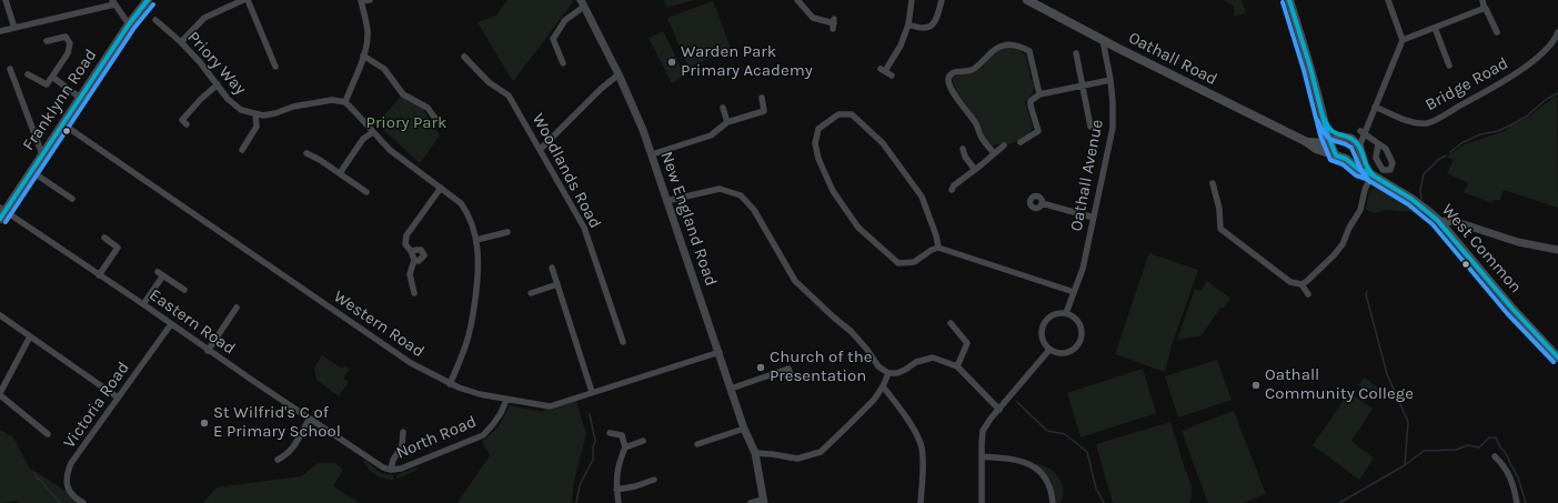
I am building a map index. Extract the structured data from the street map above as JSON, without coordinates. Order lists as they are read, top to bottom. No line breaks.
{"streets":{"main road":["Oathall Road","Franklynn Road","West Common"],"street":["Priory Way","Bridge Road","Woodlands Road","Oathall Avenue","New England Road","Eastern Road","Western Road","Victoria Road","North Road"]},"crossings":[["Oathall Road","Oathall Avenue"],["Oathall Road","West Common"],["Franklynn Road","Eastern Road"],["Franklynn Road","Western Road"],["New England Road","Western Road"],["Eastern Road","Victoria Road"],["Eastern Road","North Road"],["Western Road","North Road"]],"parks":["Priory Park"],"places":["Warden Park Primary Academy","Church of the Presentation","Oathall Community College","St Wilfrid's C of E Primary School"]}
